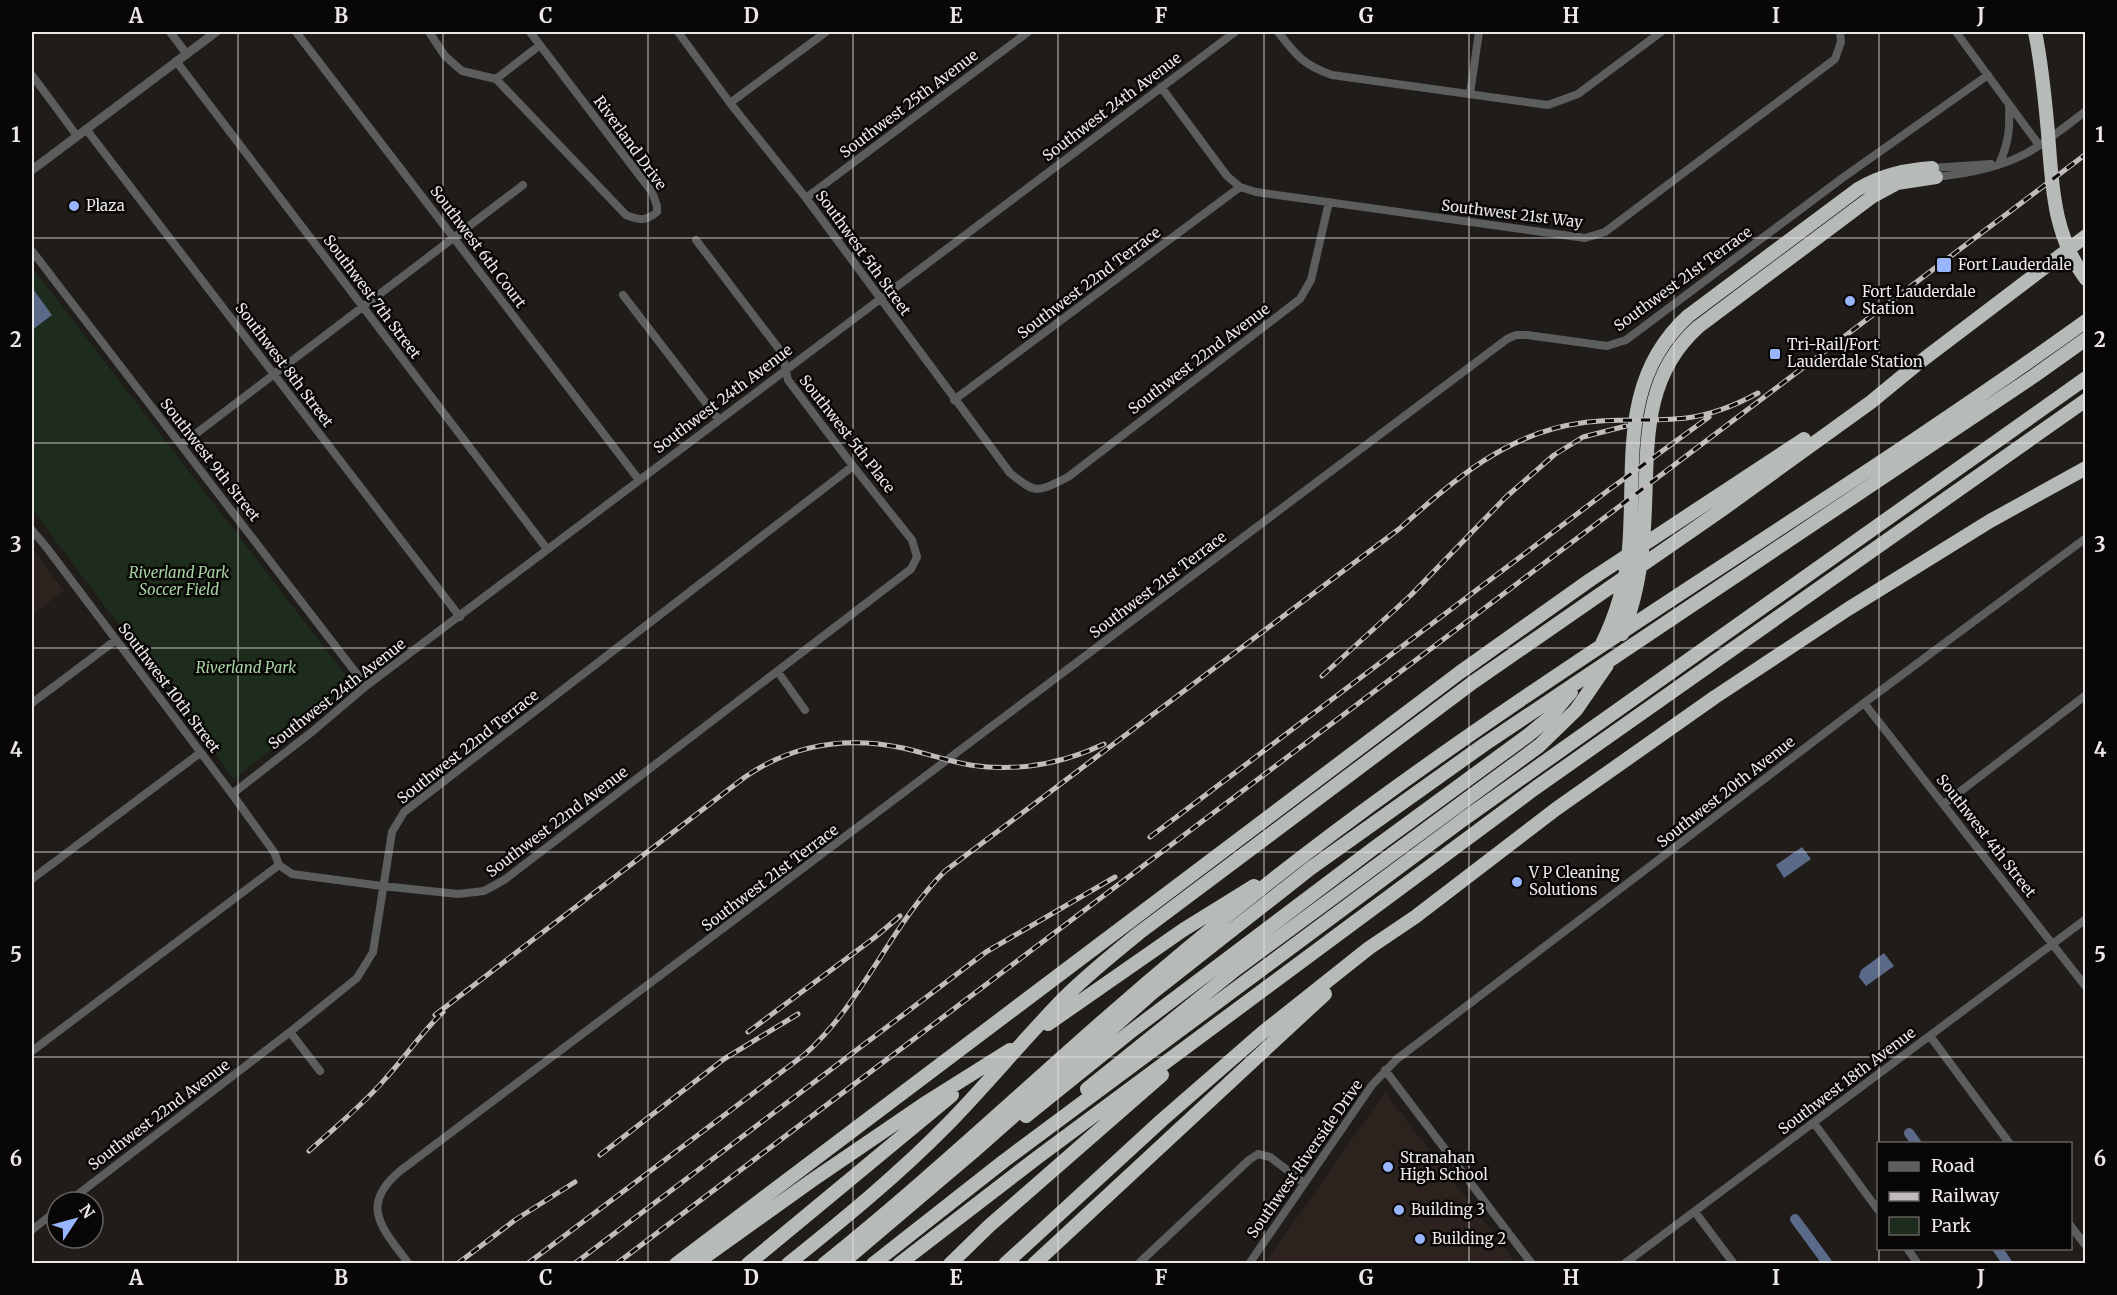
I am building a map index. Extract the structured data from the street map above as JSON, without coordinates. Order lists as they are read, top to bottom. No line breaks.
{"streets":{"street":["Southwest 25th Avenue","Southwest 24th Avenue","Riverland Drive","Southwest 21st Way","Southwest 6th Court","Southwest 5th Street","Southwest 21st Terrace","Southwest 22nd Terrace","Southwest 7th Street","Southwest 22nd Avenue","Southwest 8th Street","Southwest 5th Place","Southwest 9th Street","Southwest 10th Street","Southwest 20th Avenue","Southwest 4th Street","Southwest 18th Avenue","Southwest Riverside Drive"]},"crossings":[["Southwest 25th Avenue","Southwest 5th Street"],["Southwest 24th Avenue","Southwest 6th Court"],["Southwest 24th Avenue","Southwest 5th Street"],["Southwest 24th Avenue","Southwest 7th Street"],["Southwest 24th Avenue","Southwest 8th Street"],["Southwest 24th Avenue","Southwest 5th Place"],["Southwest 24th Avenue","Southwest 9th Street"],["Southwest 24th Avenue","Southwest 10th Street"],["Southwest 21st Way","Southwest 22nd Terrace"],["Southwest 21st Way","Southwest 22nd Avenue"],["Southwest 5th Street","Southwest 22nd Terrace"],["Southwest 5th Street","Southwest 22nd Avenue"],["Southwest 22nd Terrace","Southwest 22nd Avenue"],["Southwest 22nd Terrace","Southwest 5th Place"],["Southwest 22nd Avenue","Southwest 5th Place"],["Southwest 20th Avenue","Southwest 4th Street"],["Southwest 20th Avenue","Southwest Riverside Drive"],["Southwest 4th Street","Southwest 18th Avenue"]],"parks":["Riverland Park Soccer Field","Riverland Park"],"places":{"other":["Plaza","Fort Lauderdale Station","V P Cleaning Solutions","Stranahan High School","Building 3","Building 2"],"transit":["Fort Lauderdale","Tri-Rail/Fort Lauderdale Station"]},"legend":["Road","Railway","Park"],"north":"top right","grid":{"columns":["A","B","C","D","E","F","G","H","I","J"],"rows":["1","2","3","4","5","6"]}}
